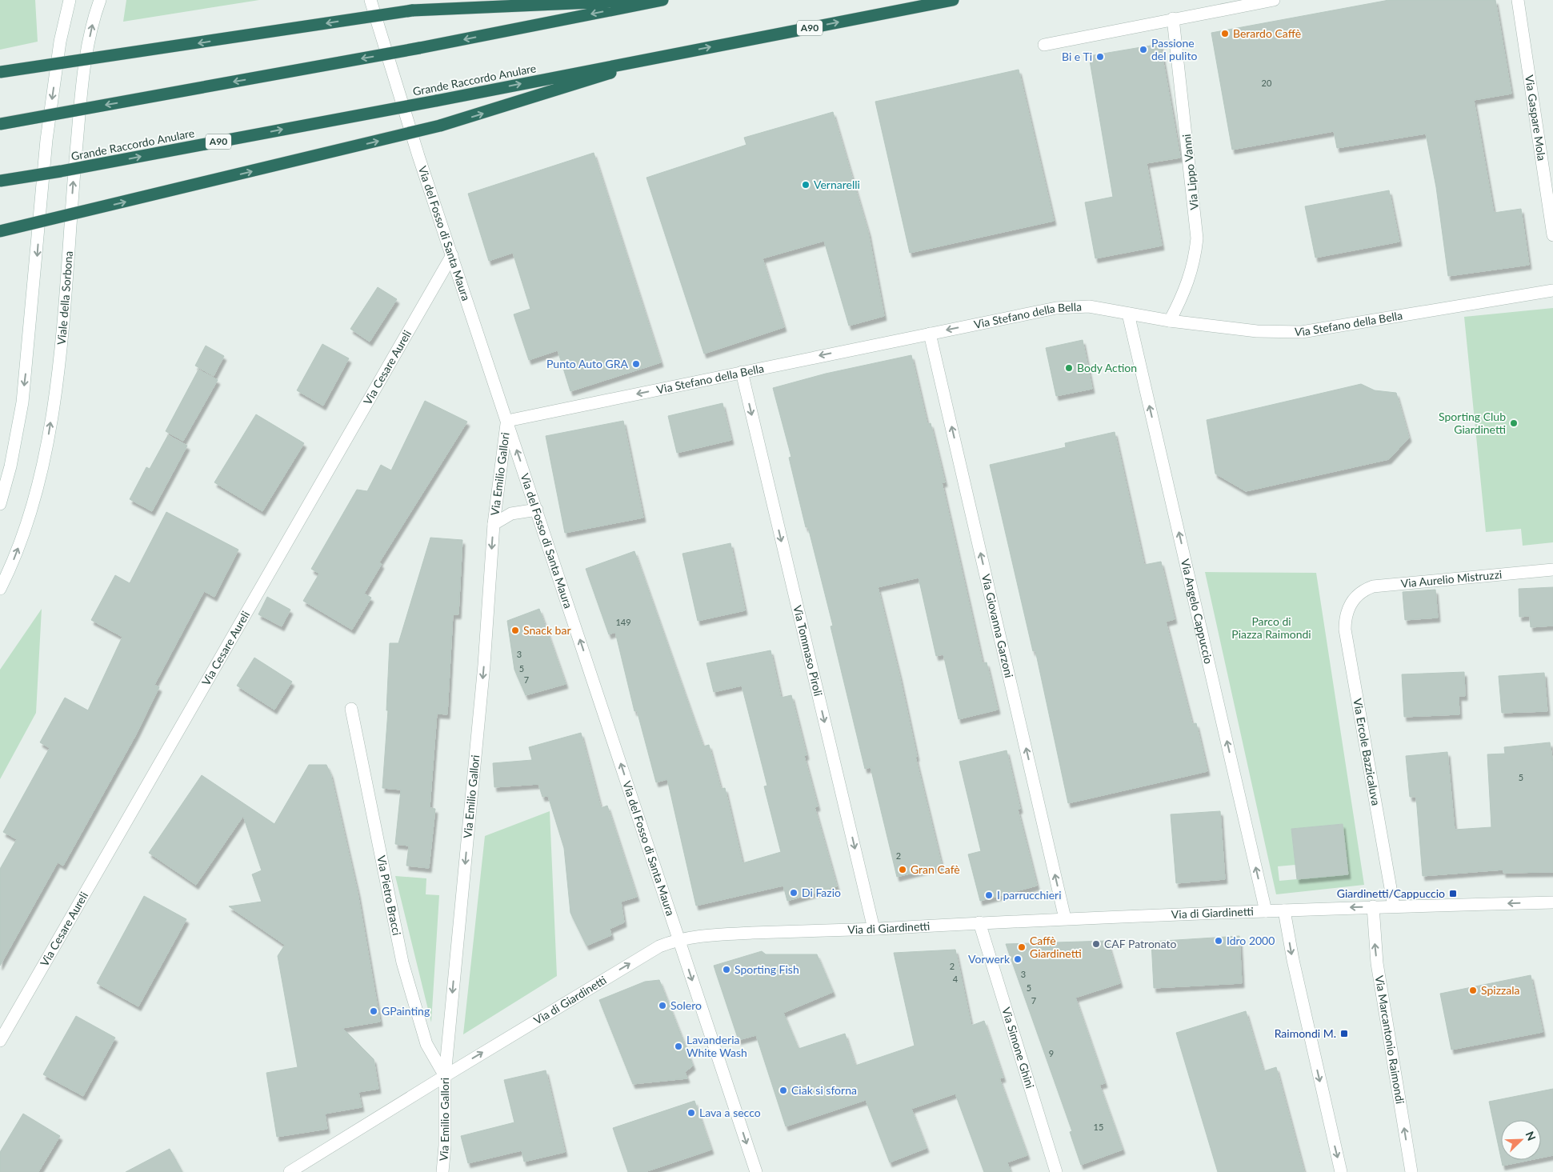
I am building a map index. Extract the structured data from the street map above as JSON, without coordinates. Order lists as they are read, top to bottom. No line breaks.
{"streets":{"highway":["A90","Grande Raccordo Anulare"],"street":["Via Gaspare Mola","Via Lippo Vanni","Via del Fosso di Santa Maura","Viale della Sorbona","Via Stefano della Bella","Via Cesare Aureli","Via Emilio Gallori","Via Aurelio Mistruzzi","Via Angelo Cappuccio","Via Giovanna Garzoni","Via Tommaso Piroli","Via Ercole Bazzicaluva","Via Pietro Bracci","Via di Giardinetti","Via Marcantonio Raimondi","Via Simone Ghini"]},"crossings":[["Via Lippo Vanni","Via Stefano della Bella"],["Via del Fosso di Santa Maura","Via Stefano della Bella"],["Via del Fosso di Santa Maura","Via Cesare Aureli"],["Via del Fosso di Santa Maura","Via Emilio Gallori"],["Via del Fosso di Santa Maura","Via di Giardinetti"],["Via Stefano della Bella","Via Emilio Gallori"],["Via Stefano della Bella","Via Angelo Cappuccio"],["Via Stefano della Bella","Via Giovanna Garzoni"],["Via Stefano della Bella","Via Tommaso Piroli"],["Via Emilio Gallori","Via Pietro Bracci"],["Via Emilio Gallori","Via di Giardinetti"],["Via Aurelio Mistruzzi","Via Ercole Bazzicaluva"],["Via Angelo Cappuccio","Via di Giardinetti"],["Via Giovanna Garzoni","Via di Giardinetti"],["Via Tommaso Piroli","Via di Giardinetti"],["Via Ercole Bazzicaluva","Via di Giardinetti"],["Via Pietro Bracci","Via di Giardinetti"],["Via di Giardinetti","Via Marcantonio Raimondi"],["Via di Giardinetti","Via Simone Ghini"]],"one_way":["Via Stefano della Bella","Via Emilio Gallori","Via Angelo Cappuccio","Via Giovanna Garzoni","Via Tommaso Piroli"],"parks":["Parco di Piazza Raimondi"],"places":{"other":["Berardo Caffè","Passione del pulito","Bi e Ti","Vernarelli","Punto Auto GRA","Body Action","Sporting Club Giardinetti","Snack bar","Gran Cafè","Di Fazio","I parrucchieri","Idro 2000","CAF Patronato","Caffè Giardinetti","Vorwerk","Sporting Fish","Spizzala","Solero","GPainting","Lavanderia White Wash","Ciak si sforna","Lava a secco"],"transit":["Giardinetti/Cappuccio","Raimondi M."]},"house_numbers":["20","149","3","5","7","5","2","2","3","4","5","7","9","15"],"north":"top right"}
